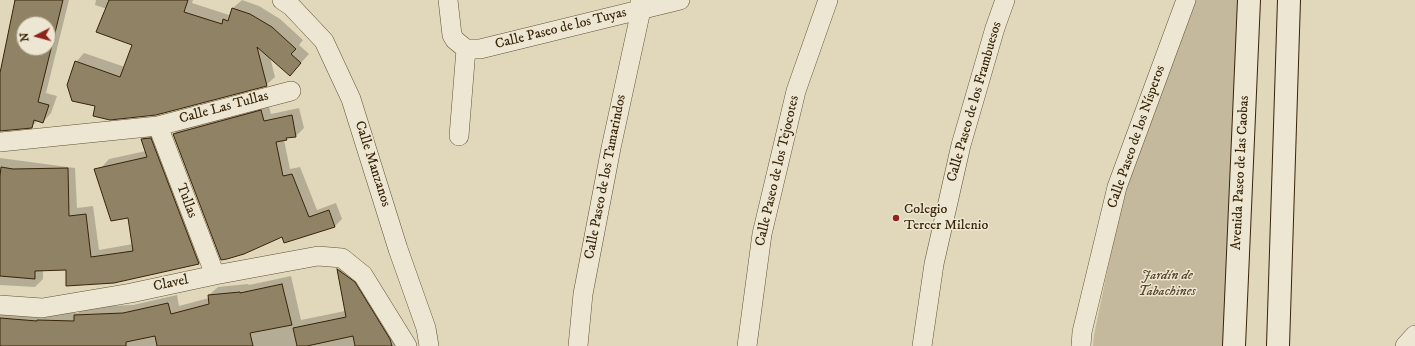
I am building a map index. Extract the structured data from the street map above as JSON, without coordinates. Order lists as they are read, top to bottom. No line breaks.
{"streets":{"main road":["Avenida Paseo de las Caobas"],"street":["Calle Paseo de los Tuyas","Calle Paseo de los Frambuesos","Calle Las Tullas","Calle Paseo de los Nísperos","Calle Manzanos","Calle Paseo de los Tejocotes","Calle Paseo de los Tamarindos","Tullas","Clavel"]},"crossings":[["Calle Paseo de los Tuyas","Calle Paseo de los Tamarindos"],["Calle Las Tullas","Tullas"],["Tullas","Clavel"]],"parks":["Jardín de Tabachines"],"places":["Colegio Tercer Milenio"],"north":"left"}
